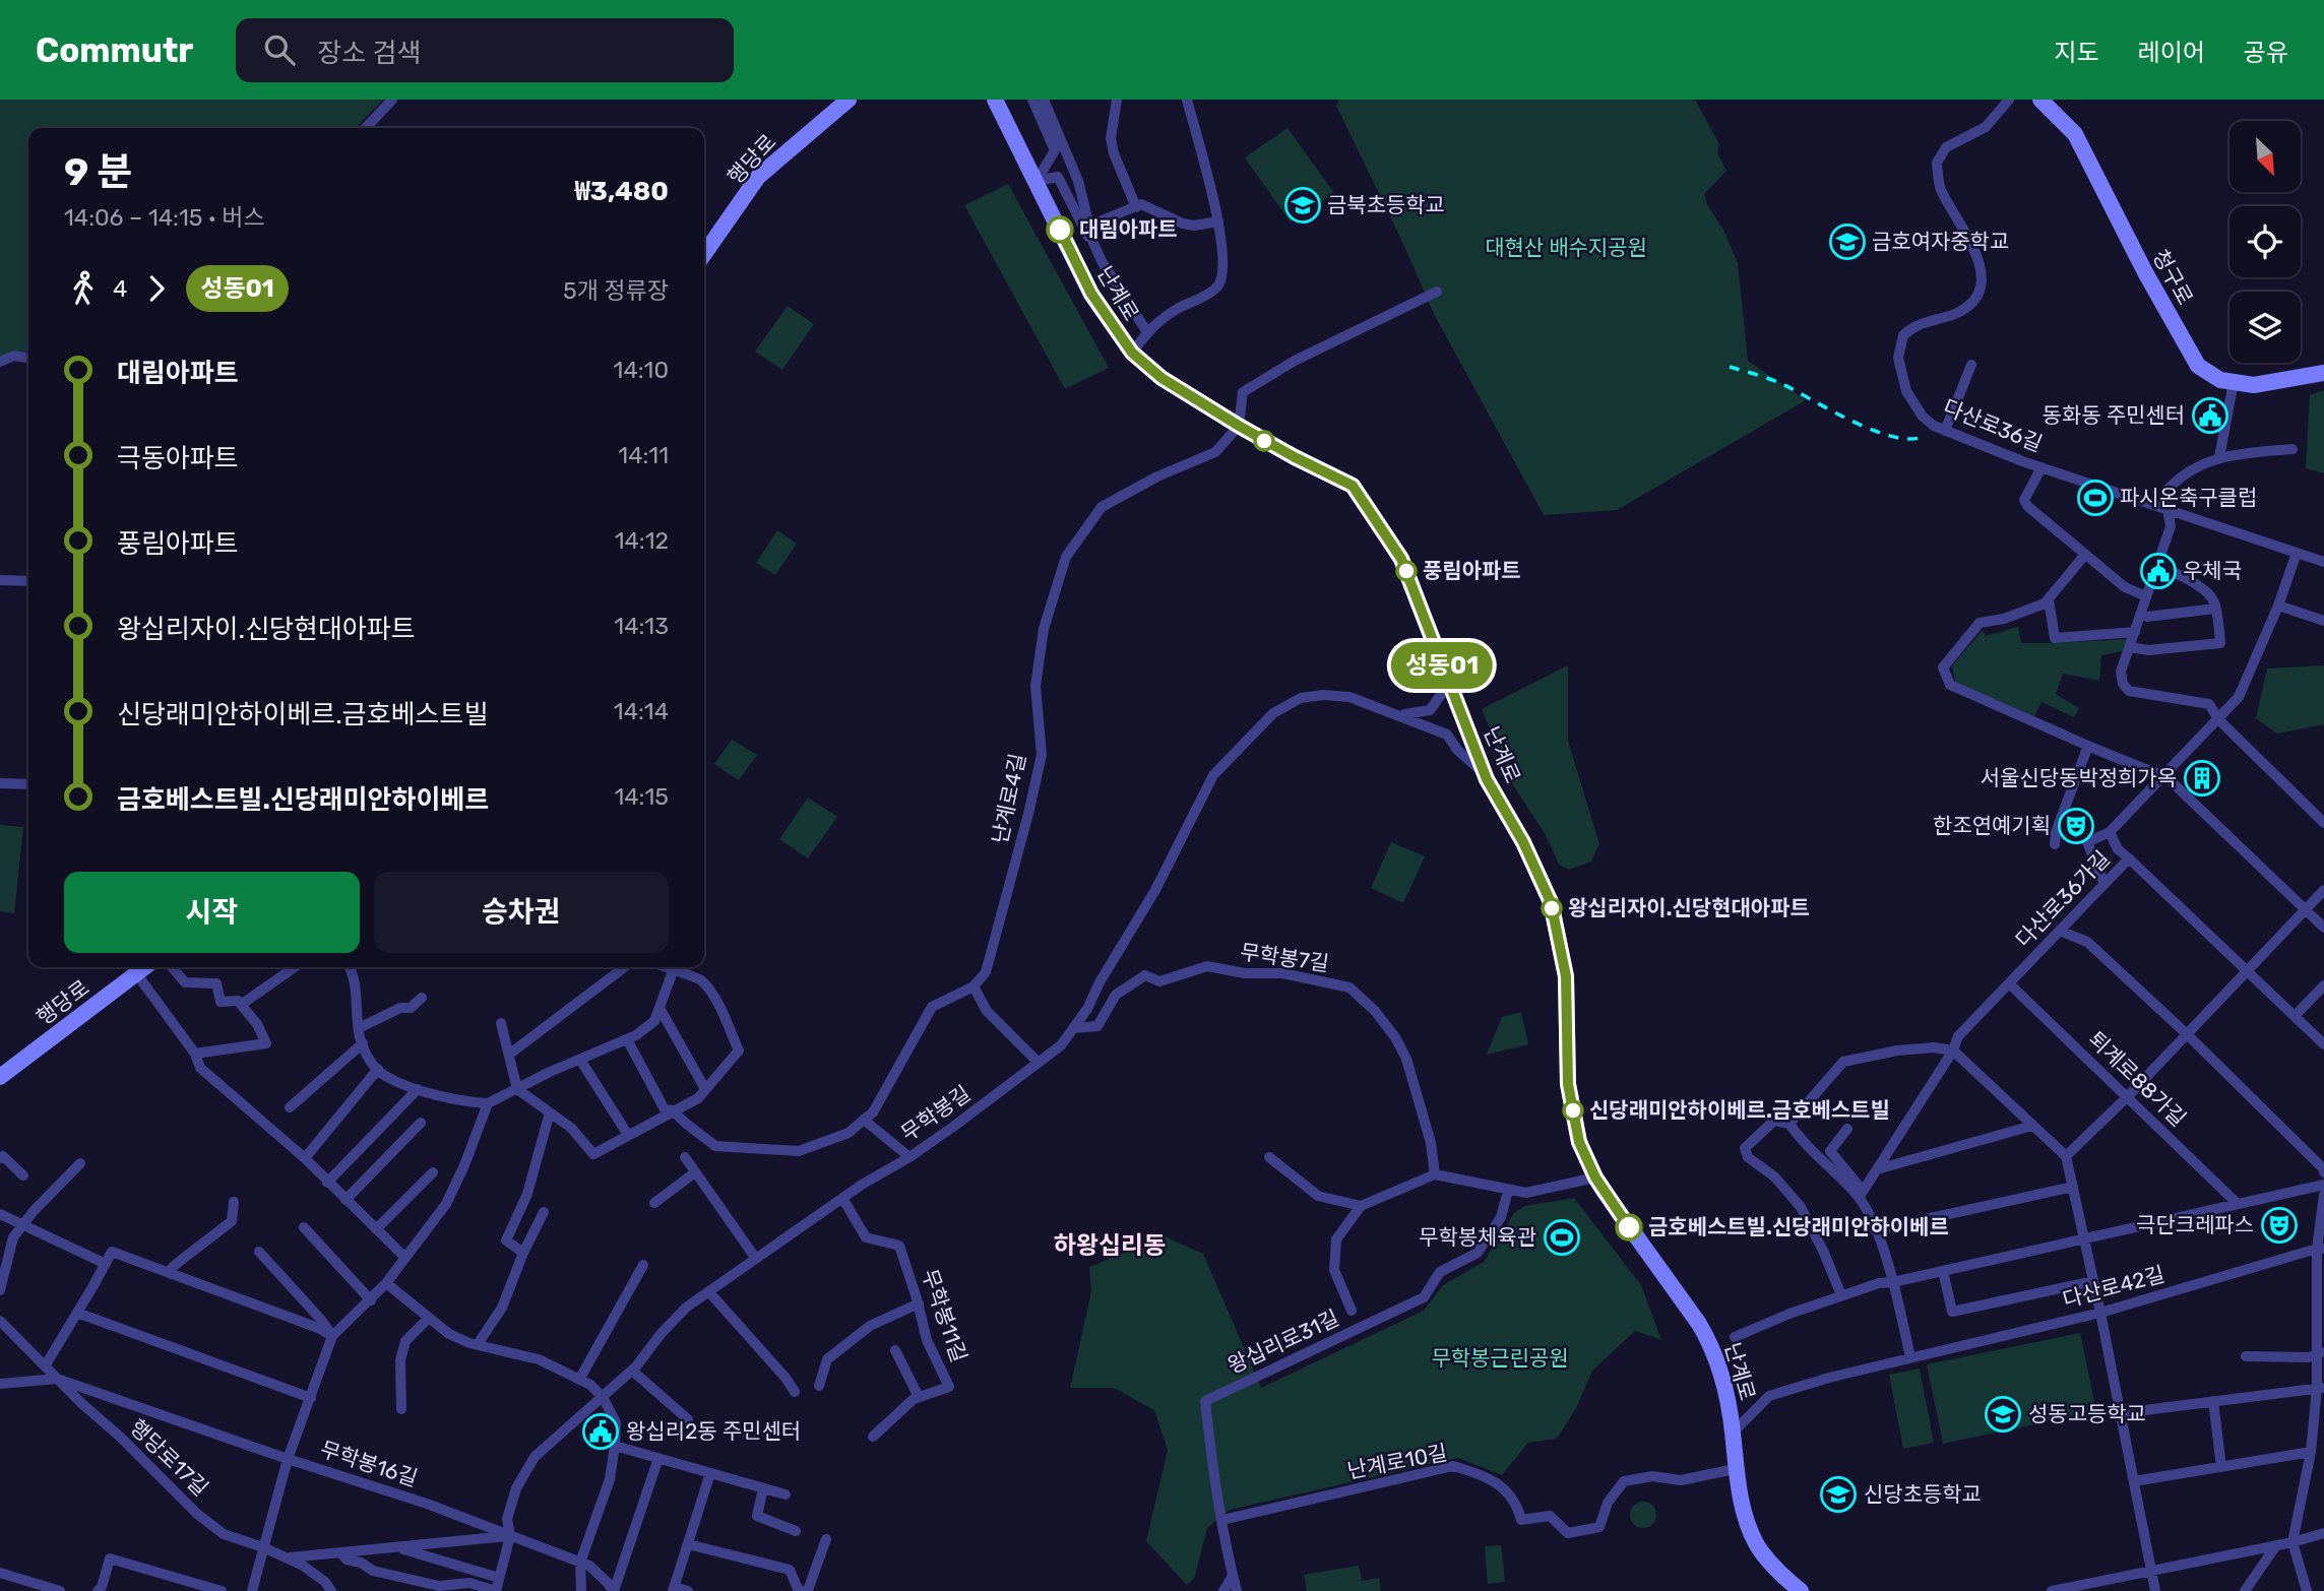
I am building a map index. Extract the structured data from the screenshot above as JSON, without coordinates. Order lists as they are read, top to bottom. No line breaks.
{"streets":{"main road":["행당로","청구로","난계로"],"street":["다산로36길","난계로4길","다산로36가길","무학봉7길","퇴계로88가길","무학봉길","다산로42길","무학봉11길","왕십리로31길","행당로17길","난계로10길","무학봉16길"]},"crossings":[["난계로","난계로4길"],["난계로","무학봉길"],["난계로","다산로42길"],["난계로","난계로10길"],["다산로36길","다산로36가길"],["다산로36가길","퇴계로88가길"],["무학봉7길","무학봉길"],["무학봉길","무학봉11길"],["무학봉길","무학봉16길"],["왕십리로31길","난계로10길"],["행당로17길","무학봉16길"]],"districts":["하왕십리동"],"parks":["대현산 배수지공원","무학봉근린공원"],"places":{"school or university":["금북초등학교","금호여자중학교","성동고등학교","신당초등학교"],"other":["대림아파트","풍림아파트","왕십리자이.신당현대아파트","신당래미안하이베르.금호베스트빌","금호베스트빌.신당래미안하이베르"],"public building":["동화동 주민센터","우체국","왕십리2동 주민센터"],"sports":["파시온축구클럽","무학봉체육관"],"building":["서울신당동박정희가옥"],"theatre":["한조연예기획","극단크레파스"]},"lines":["bus line 성동01"],"north":"bottom right","page":{"header":"Commutr","search":"장소 검색","nav":["지도","레이어","공유"],"on_map":"성동01","heading":["9 분","14:06 – 14:15 · 버스","₩3,480"],"legs":["4","성동01","5개 정류장"],"list":[{"name":"대림아파트","value":"14:10"},{"name":"극동아파트","value":"14:11"},{"name":"풍림아파트","value":"14:12"},{"name":"왕십리자이.신당현대아파트","value":"14:13"},{"name":"신당래미안하이베르.금호베스트빌","value":"14:14"},{"name":"금호베스트빌.신당래미안하이베르","value":"14:15"}],"buttons":["시작","승차권"]}}
